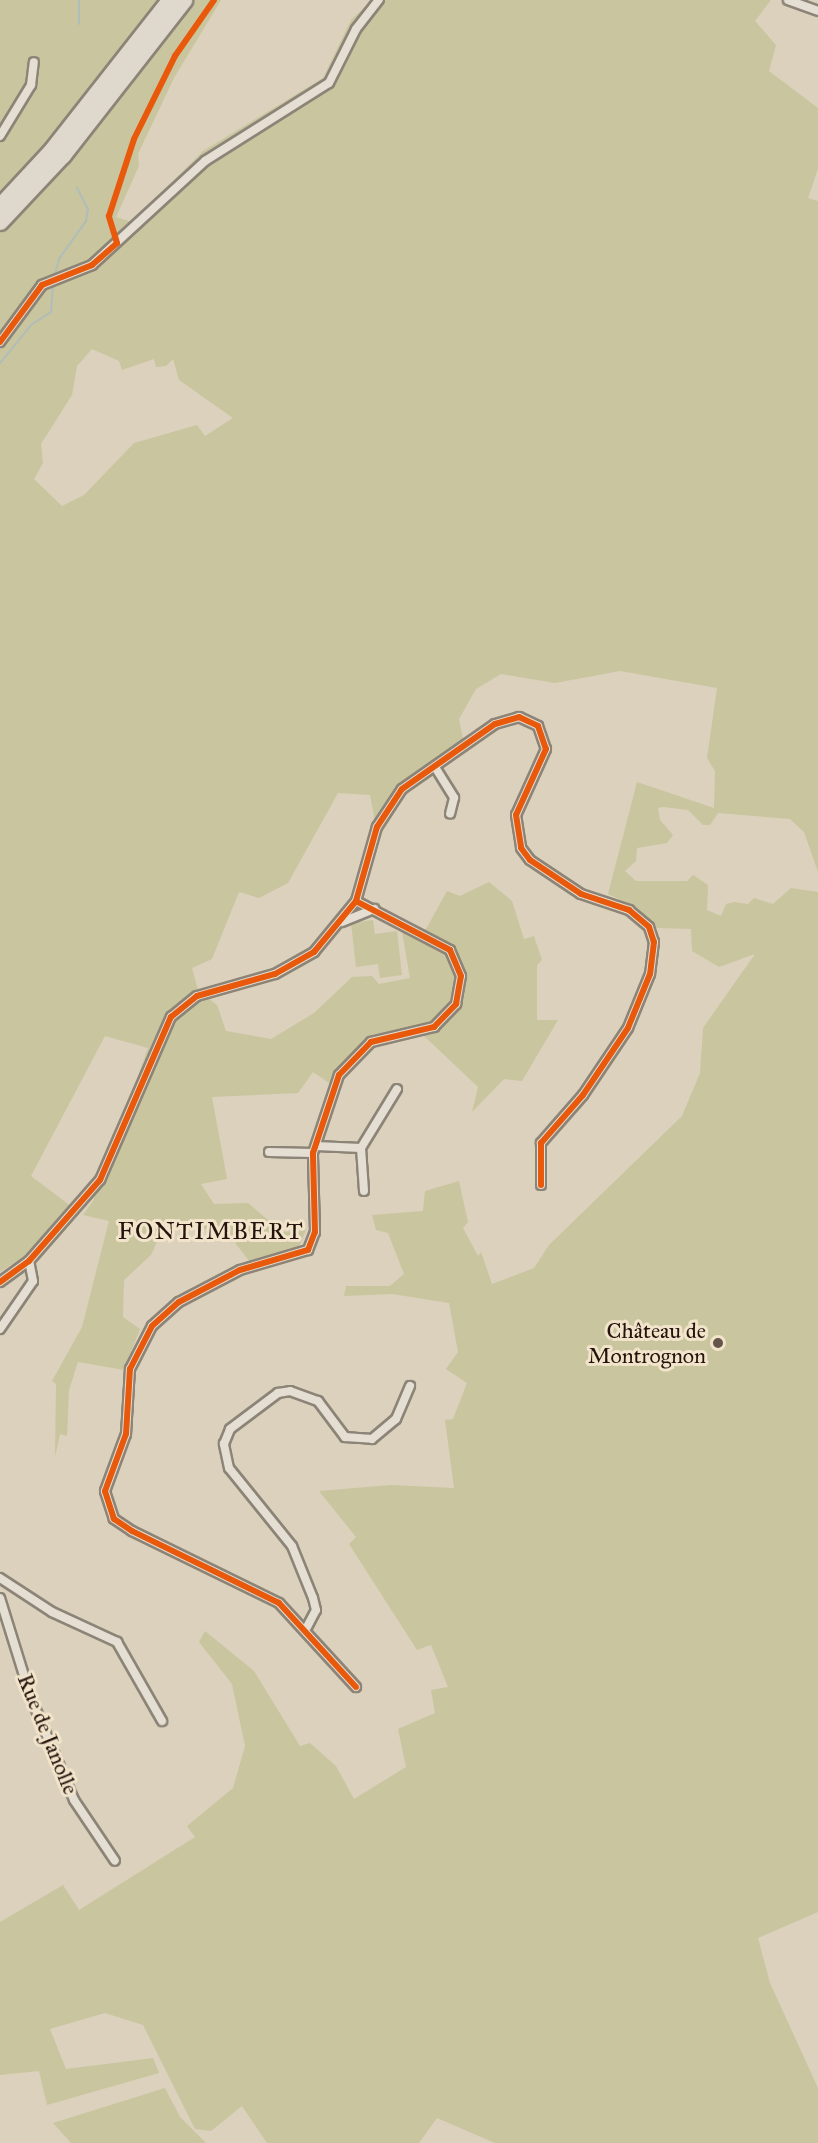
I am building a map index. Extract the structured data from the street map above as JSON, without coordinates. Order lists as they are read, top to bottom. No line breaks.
{"streets":{"street":["Rue de Janolle"]},"districts":["FONTIMBERT"],"places":["Château de Montrognon"]}
